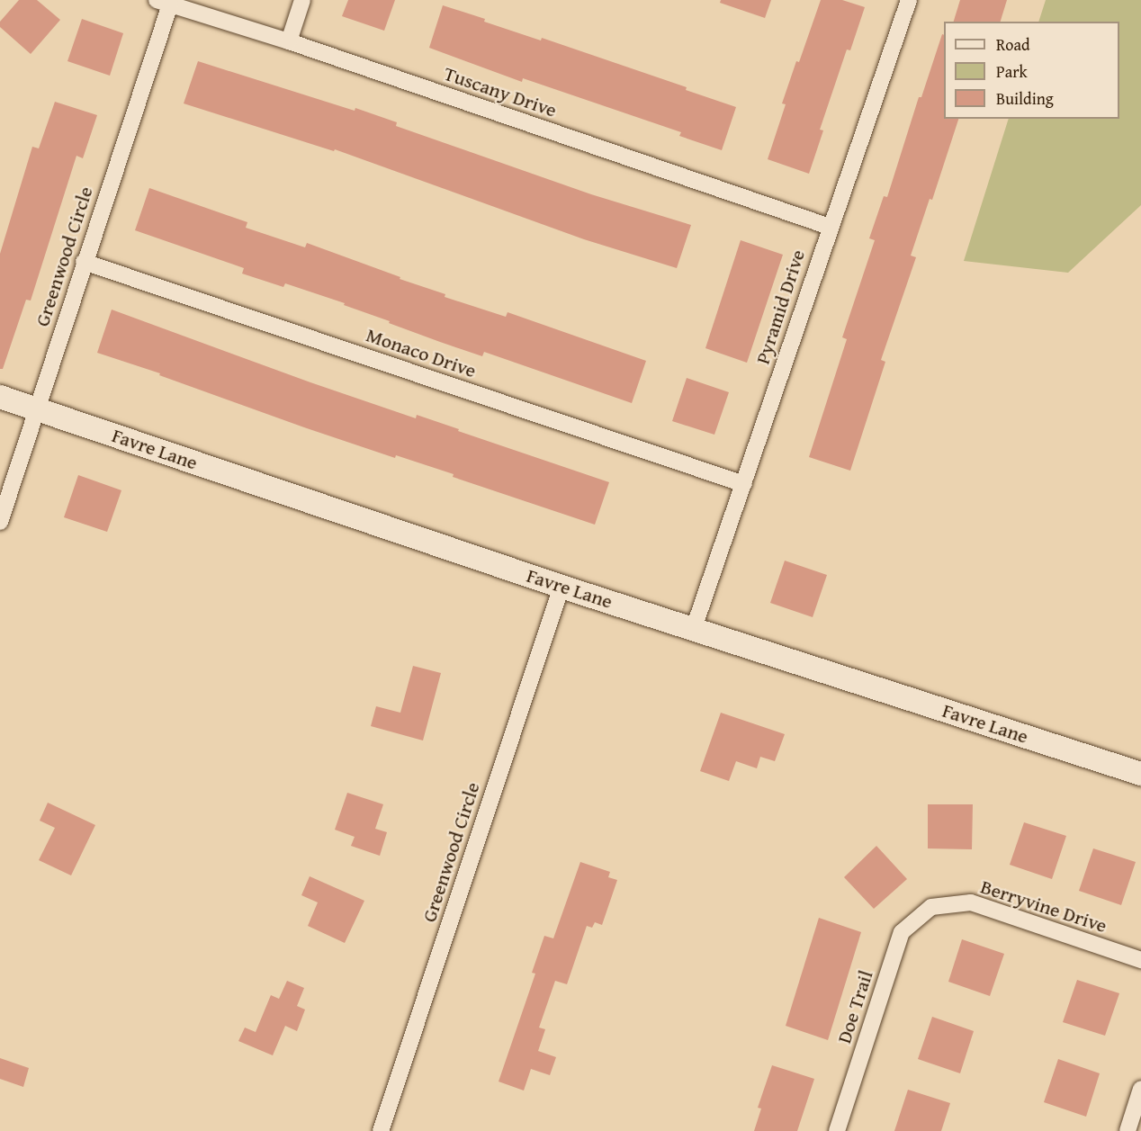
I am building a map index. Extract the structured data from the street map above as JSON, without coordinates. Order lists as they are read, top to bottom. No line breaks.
{"streets":{"street":["Tuscany Drive","Greenwood Circle","Pyramid Drive","Monaco Drive","Favre Lane","Berryvine Drive","Doe Trail"]},"crossings":[["Tuscany Drive","Greenwood Circle"],["Tuscany Drive","Pyramid Drive"],["Greenwood Circle","Monaco Drive"],["Greenwood Circle","Favre Lane"],["Pyramid Drive","Monaco Drive"],["Pyramid Drive","Favre Lane"],["Berryvine Drive","Doe Trail"]],"legend":["Road","Park","Building"]}
